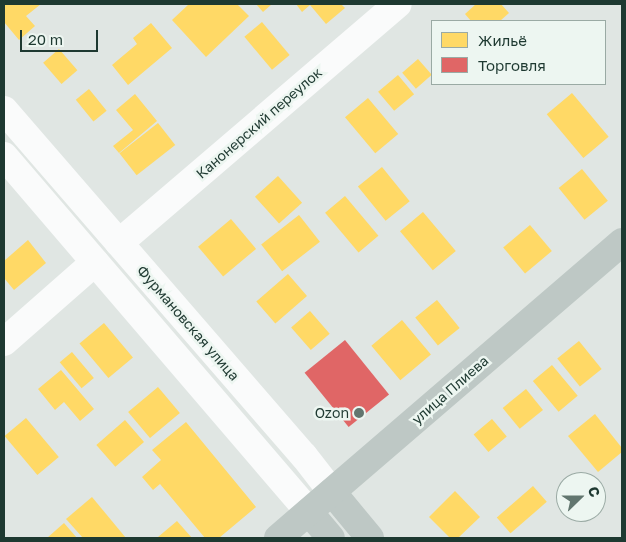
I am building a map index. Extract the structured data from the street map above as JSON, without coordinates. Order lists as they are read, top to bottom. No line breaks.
{"streets":{"main road":["Фурмановская улица","улица Плиева"],"street":["Канонерский переулок"]},"crossings":[["Канонерский переулок","Фурмановская улица"],["Фурмановская улица","улица Плиева"]],"places":["Ozon"],"legend":["Жильё","Торговля"],"scale_bar":"20 m","north":"right"}
